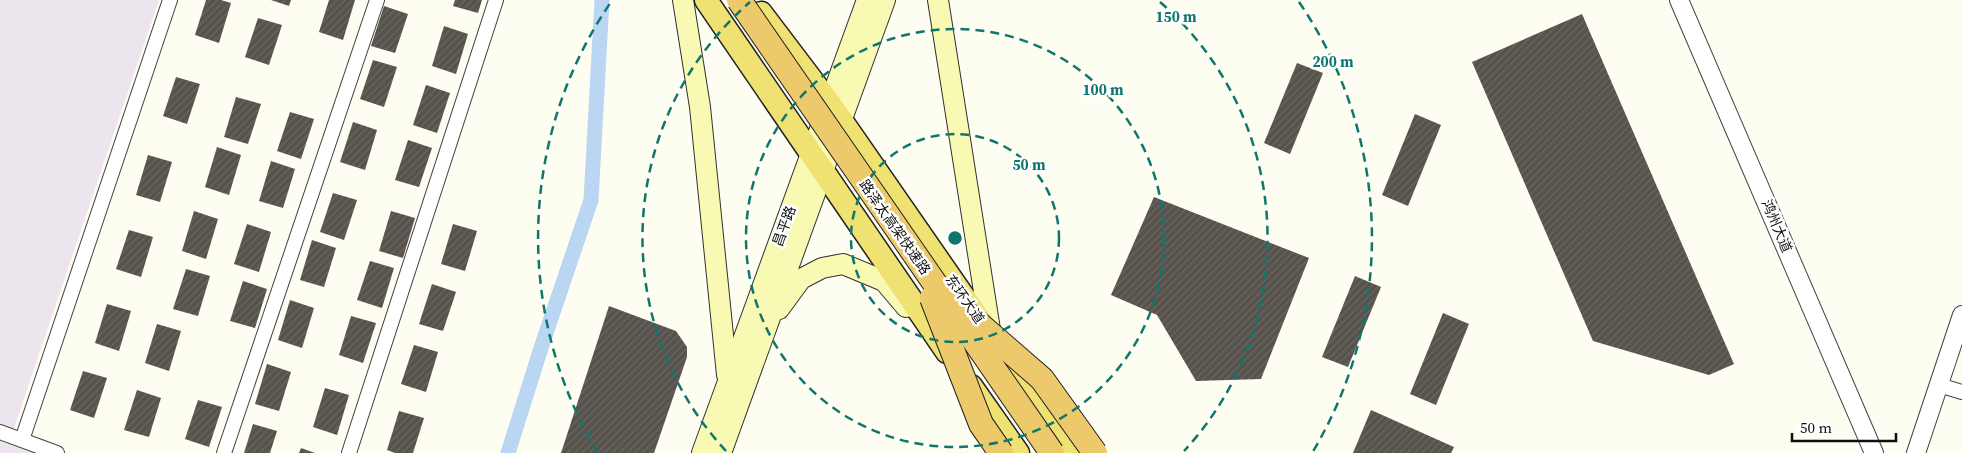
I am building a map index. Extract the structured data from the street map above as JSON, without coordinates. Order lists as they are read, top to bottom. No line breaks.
{"streets":{"highway":["路泽太高架快速路"],"main road":["昌平路","东环大道"],"street":["鸿州大道"]},"crossings":[["昌平路","东环大道"]],"scale_bar":"50 m","rings":["150 m","200 m","100 m","50 m"]}
